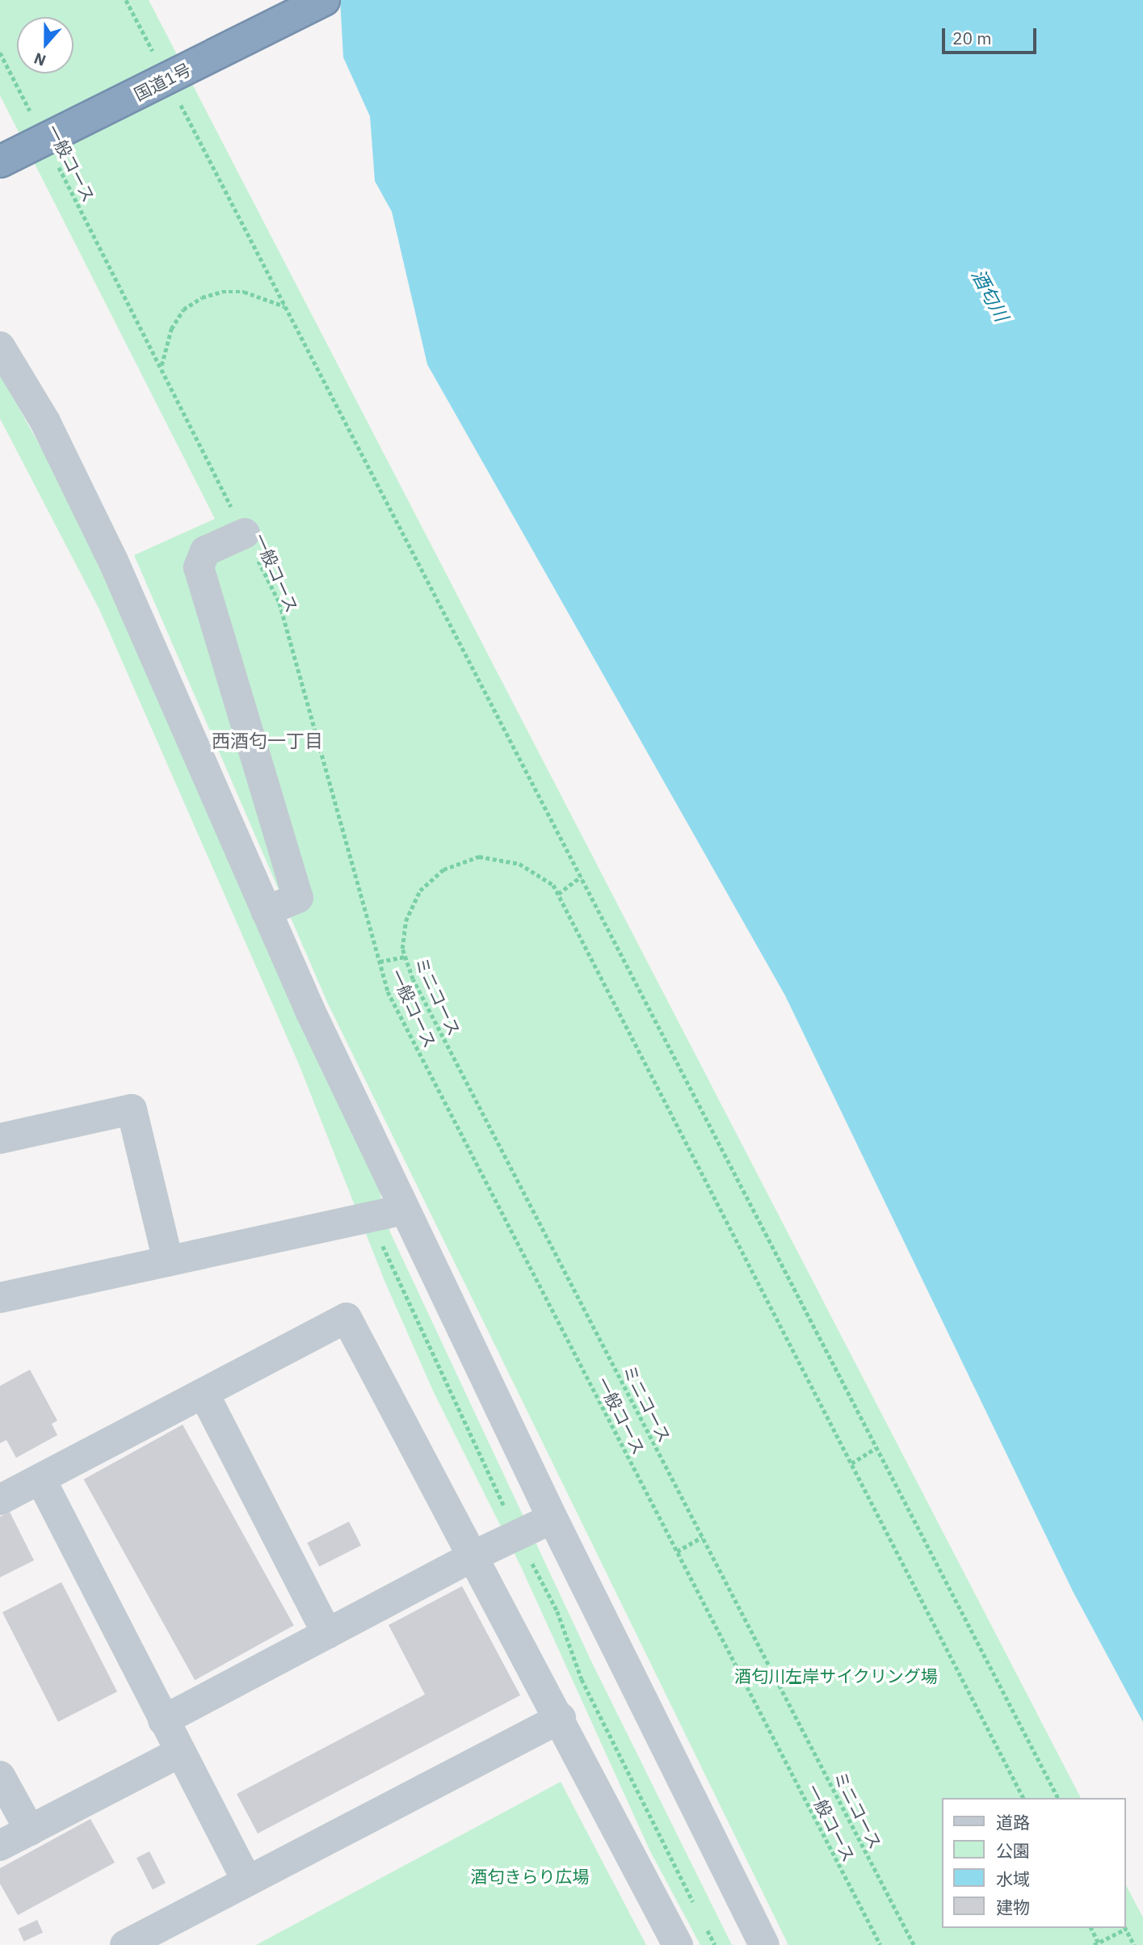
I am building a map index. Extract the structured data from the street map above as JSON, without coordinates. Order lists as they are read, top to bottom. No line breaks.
{"streets":{"highway":["国道1号"],"path":["一般コース","ミニコース"]},"districts":["西酒匂一丁目"],"water":["酒匂川"],"parks":["酒匂川左岸サイクリング場","酒匂きらり広場"],"legend":["道路","公園","水域","建物"],"scale_bar":"20 m","north":"bottom"}
